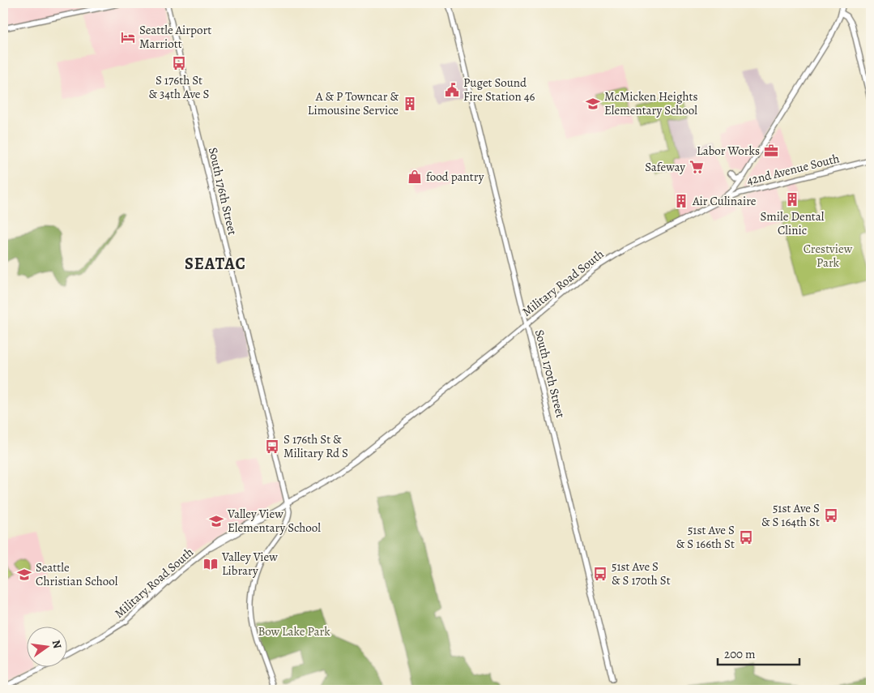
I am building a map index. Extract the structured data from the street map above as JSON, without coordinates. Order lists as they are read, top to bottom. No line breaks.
{"streets":{"street":["42nd Avenue South","South 176th Street","Military Road South","South 170th Street"]},"crossings":[["42nd Avenue South","Military Road South"],["South 176th Street","Military Road South"],["Military Road South","South 170th Street"]],"districts":["SEATAC"],"parks":["Crestview Park","Bow Lake Park"],"places":{"hotel":["Seattle Airport Marriott"],"bus stop":["S 176th St & 34th Ave S","S 176th St & Military Rd S","51st Ave S & S 164th St","51st Ave S & S 166th St","51st Ave S & S 170th St"],"public building":["Puget Sound Fire Station 46"],"building":["A & P Towncar & Limousine Service","Smile Dental Clinic","Air Culinaire"],"school or university":["McMicken Heights Elementary School","Valley View Elementary School","Seattle Christian School"],"office":["Labor Works"],"supermarket":["Safeway"],"shop":["food pantry"],"library":["Valley View Library"]},"scale_bar":"200 m","north":"right"}
